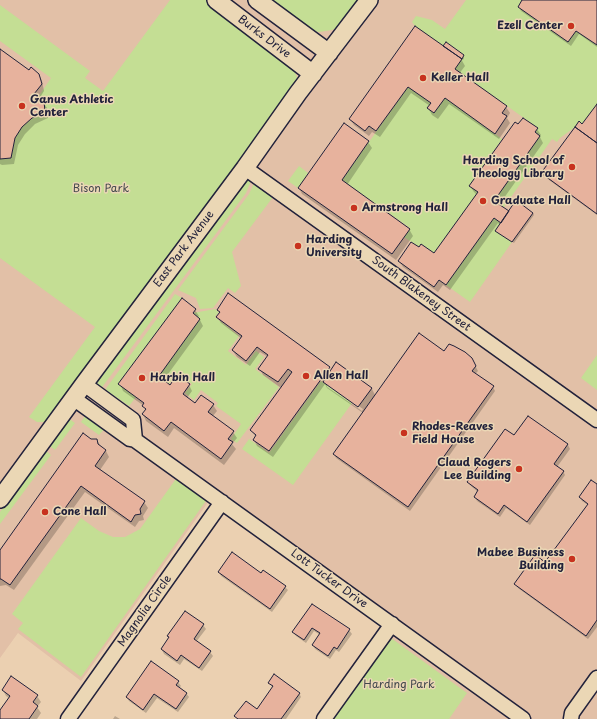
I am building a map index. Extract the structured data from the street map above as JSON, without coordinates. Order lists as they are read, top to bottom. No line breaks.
{"streets":{"street":["Burks Drive","East Park Avenue","South Blakeney Street","Lott Tucker Drive","Magnolia Circle"]},"crossings":[["Burks Drive","East Park Avenue"],["East Park Avenue","South Blakeney Street"],["East Park Avenue","Lott Tucker Drive"],["Lott Tucker Drive","Magnolia Circle"]],"parks":["Bison Park","Harding Park"],"places":["Ezell Center","Keller Hall","Ganus Athletic Center","Harding School of Theology Library","Graduate Hall","Armstrong Hall","Harding University","Allen Hall","Harbin Hall","Rhodes-Reaves Field House","Claud Rogers Lee Building","Cone Hall","Mabee Business Building"]}
